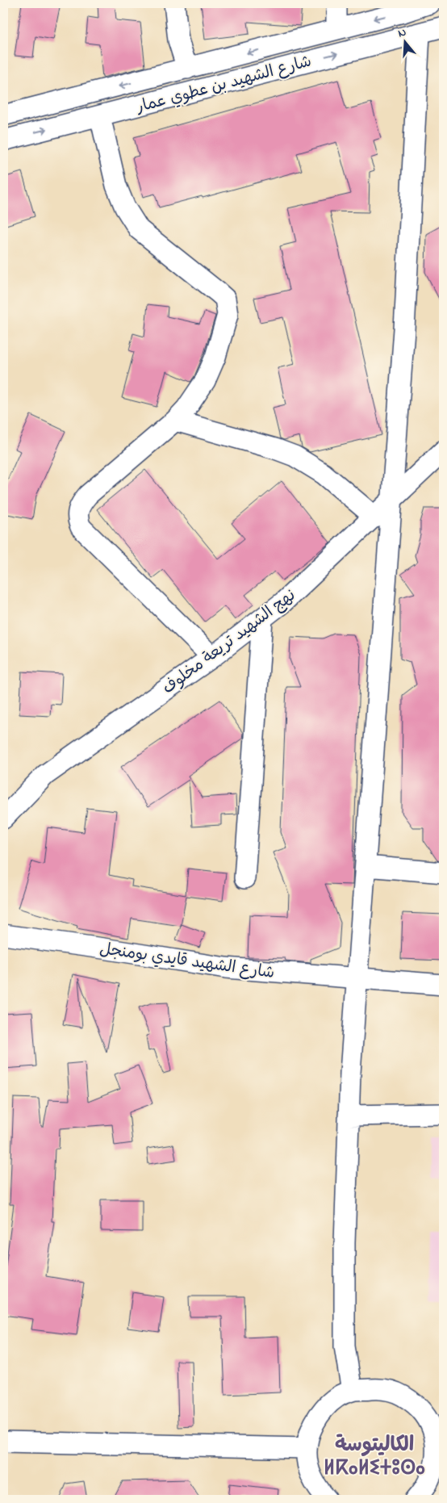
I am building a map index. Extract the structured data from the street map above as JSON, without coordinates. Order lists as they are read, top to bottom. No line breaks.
{"streets":{"street":["شارع الشهيد بن عطوي عمار","نهج الشهيد تريعة مخلوف","شارع الشهيد قايدي بومنجل"]},"districts":["الكاليتوسة ⵍⴽⴰⵍⵉⵜⵓⵙⴰ"],"north":"top"}
